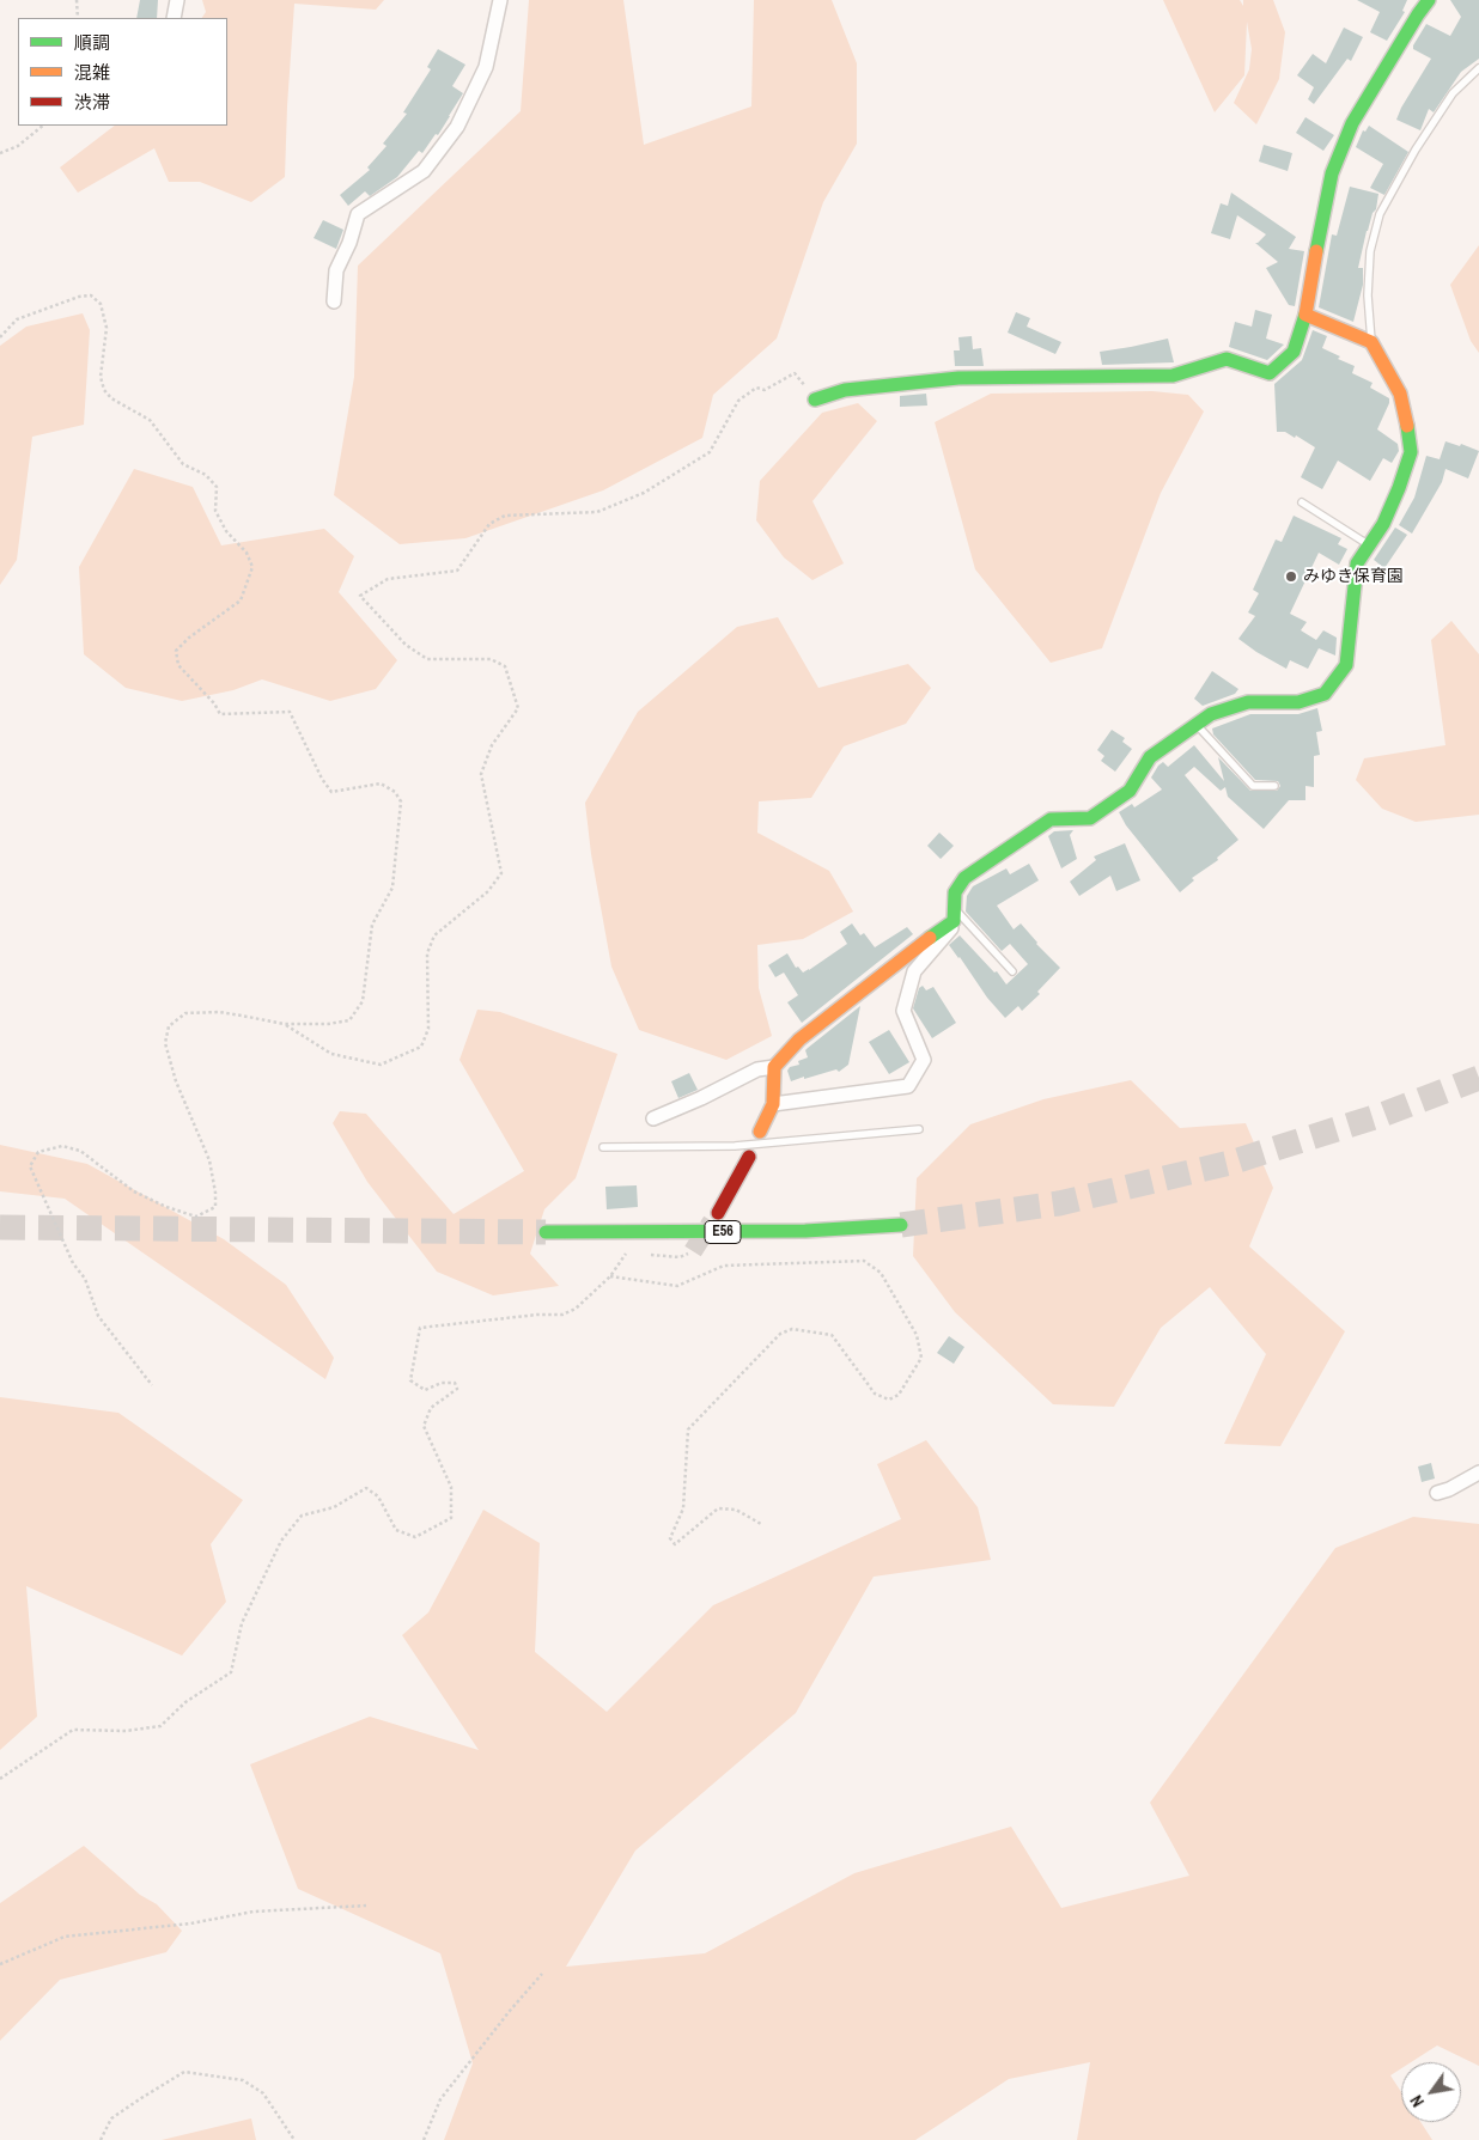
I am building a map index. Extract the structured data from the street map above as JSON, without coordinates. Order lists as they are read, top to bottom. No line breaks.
{"streets":{"main road":["E56"]},"places":["みゆき保育園"],"legend":["順調","混雑","渋滞"],"north":"bottom left"}
